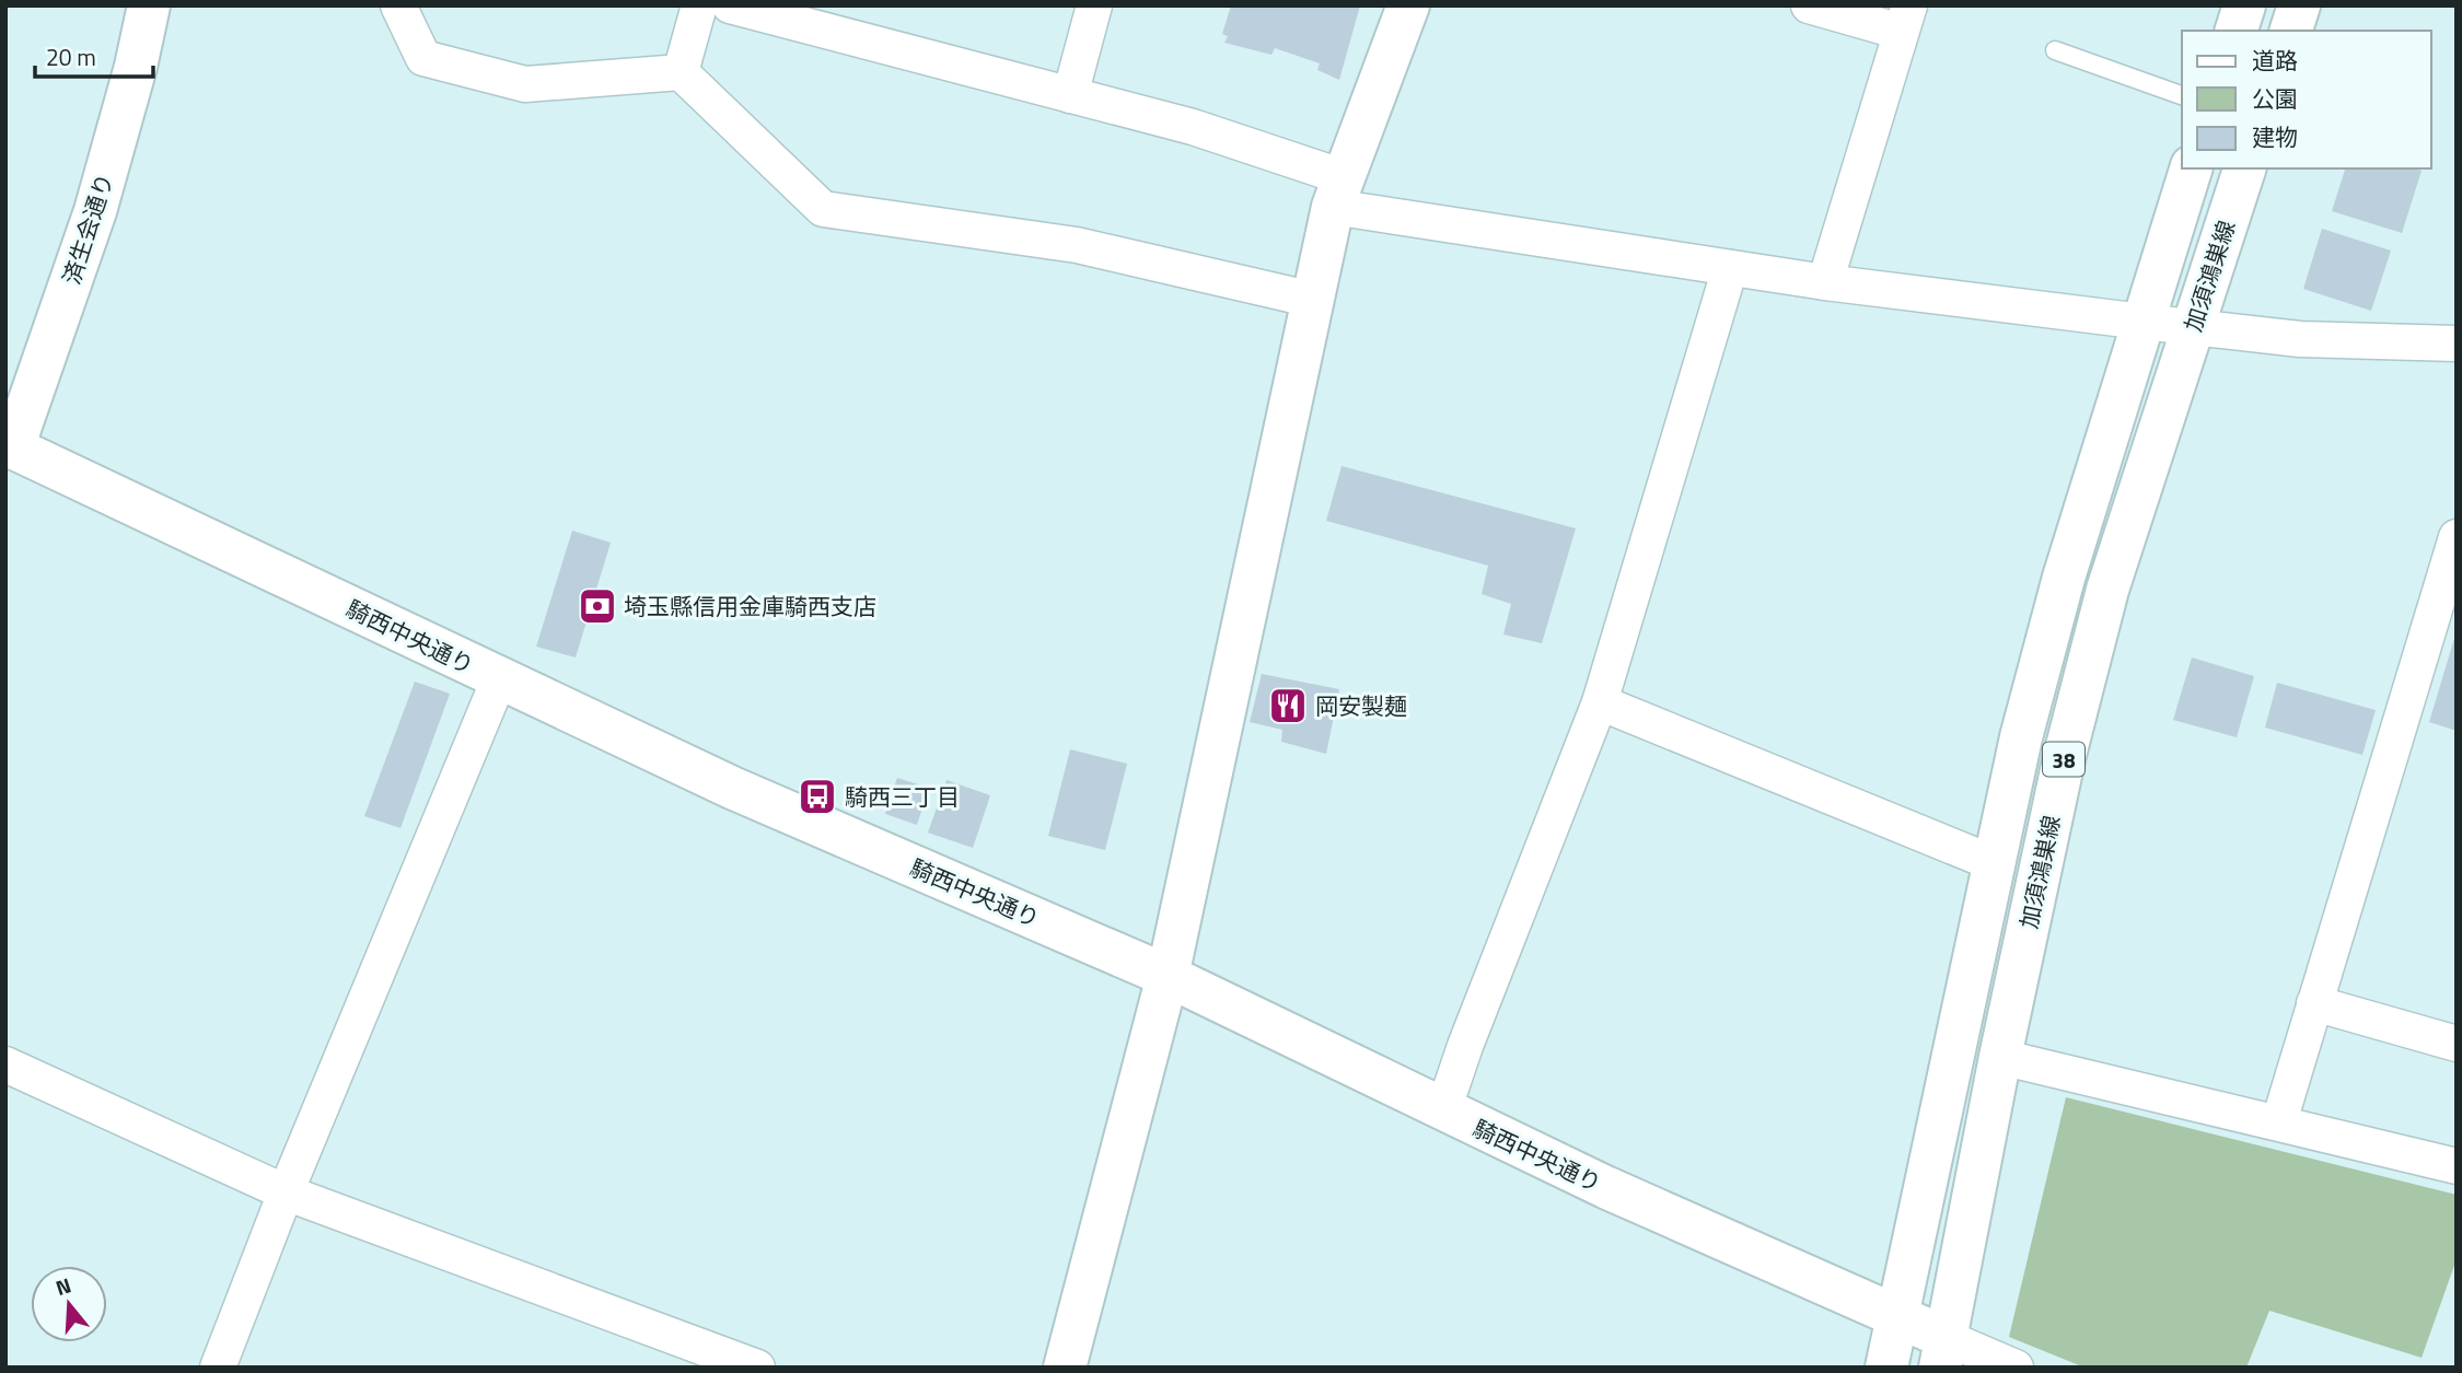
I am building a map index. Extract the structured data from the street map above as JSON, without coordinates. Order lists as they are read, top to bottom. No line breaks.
{"streets":{"street":["済生会通り","加須鴻巣線","騎西中央通り","38"]},"crossings":[["済生会通り","騎西中央通り"],["加須鴻巣線","騎西中央通り"]],"places":{"bank":["埼玉縣信用金庫騎西支店"],"restaurant":["岡安製麺"],"bus stop":["騎西三丁目"]},"legend":["道路","公園","建物"],"scale_bar":"20 m","north":"top"}
